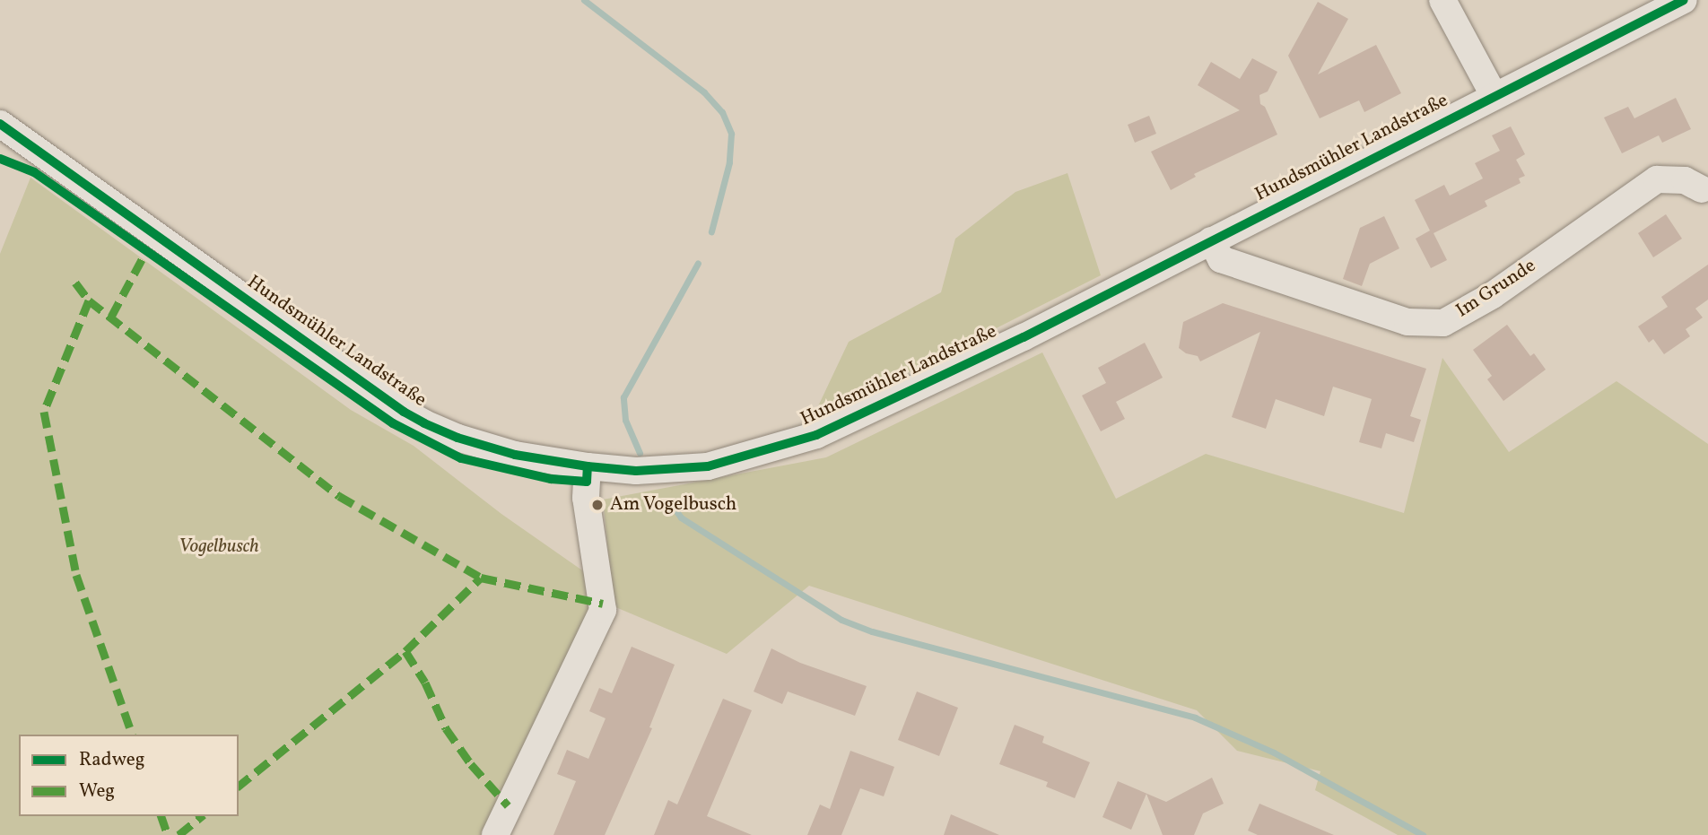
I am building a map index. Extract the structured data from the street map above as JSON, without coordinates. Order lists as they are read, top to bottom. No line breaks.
{"streets":{"street":["Hundsmühler Landstraße","Im Grunde"]},"crossings":[["Hundsmühler Landstraße","Im Grunde"]],"parks":["Vogelbusch"],"places":["Am Vogelbusch"],"legend":["Radweg","Weg"]}
